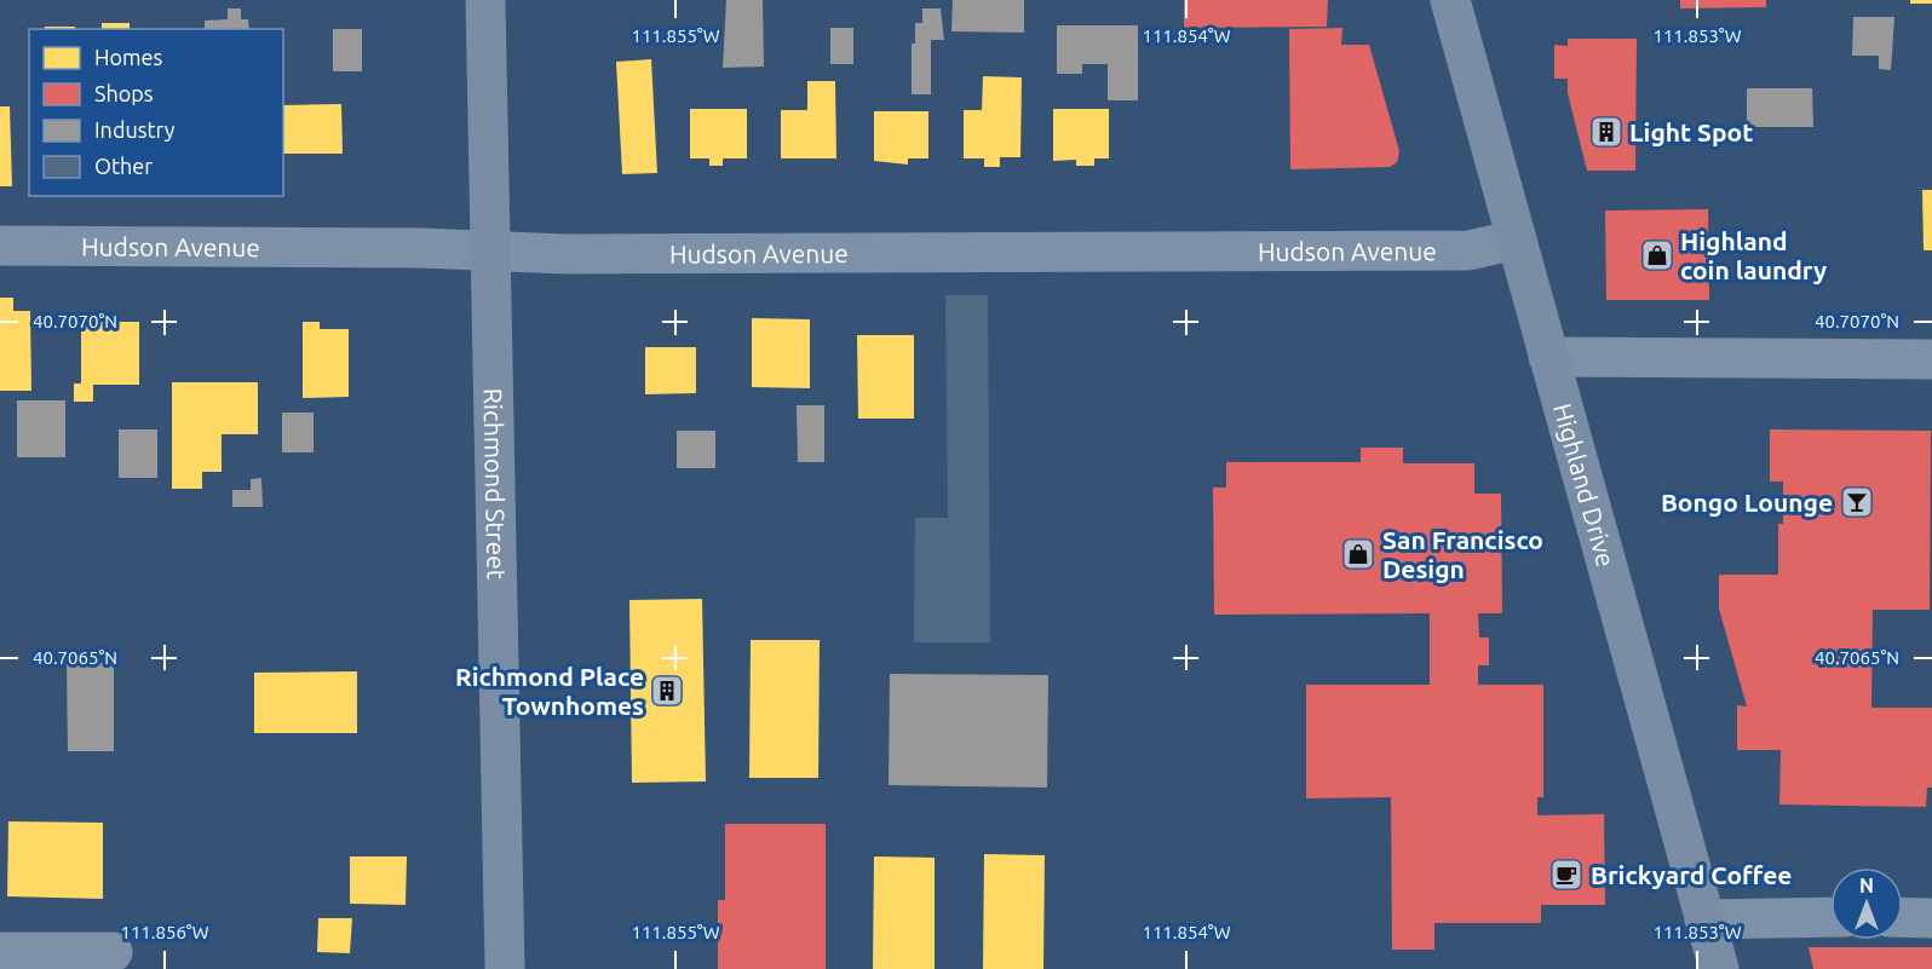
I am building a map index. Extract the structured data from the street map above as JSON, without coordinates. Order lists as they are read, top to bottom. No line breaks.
{"streets":{"main road":["Richmond Street","Highland Drive"],"street":["Hudson Avenue"]},"crossings":[["Hudson Avenue","Richmond Street"],["Hudson Avenue","Highland Drive"]],"places":{"building":["Light Spot","Richmond Place Townhomes"],"shop":["Highland coin laundry","San Francisco Design"],"bar":["Bongo Lounge"],"cafe":["Brickyard Coffee"]},"legend":["Homes","Shops","Industry","Other"],"north":"top","coordinates":["111.855°W","111.854°W","111.853°W","40.7070°N","40.7065°N","111.856°W"]}
